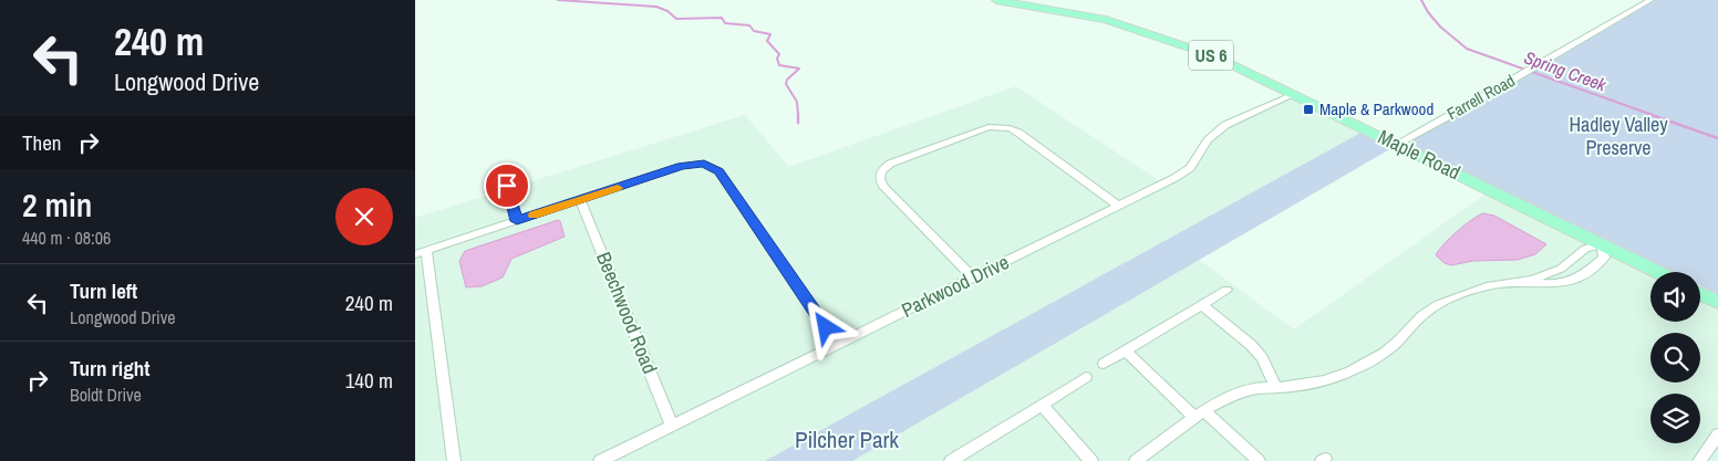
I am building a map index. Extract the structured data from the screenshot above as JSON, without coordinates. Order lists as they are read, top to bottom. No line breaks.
{"streets":{"main road":["US 6","Maple Road"],"street":["Farrell Road","Parkwood Drive","Beechwood Road"]},"crossings":[["Farrell Road","Maple Road"],["Maple Road","Parkwood Drive"],["Parkwood Drive","Beechwood Road"]],"water":["Spring Creek"],"parks":["Hadley Valley Preserve","Pilcher Park"],"places":{"transit":["Maple & Parkwood"]},"page":{"turn":["240 m","Longwood Drive"],"then":"Then","heading":["2 min","440 m · 08:06"],"list":[{"name":"Turn left","note":"Longwood Drive","value":"240 m"},{"name":"Turn right","note":"Boldt Drive","value":"140 m"}]}}
